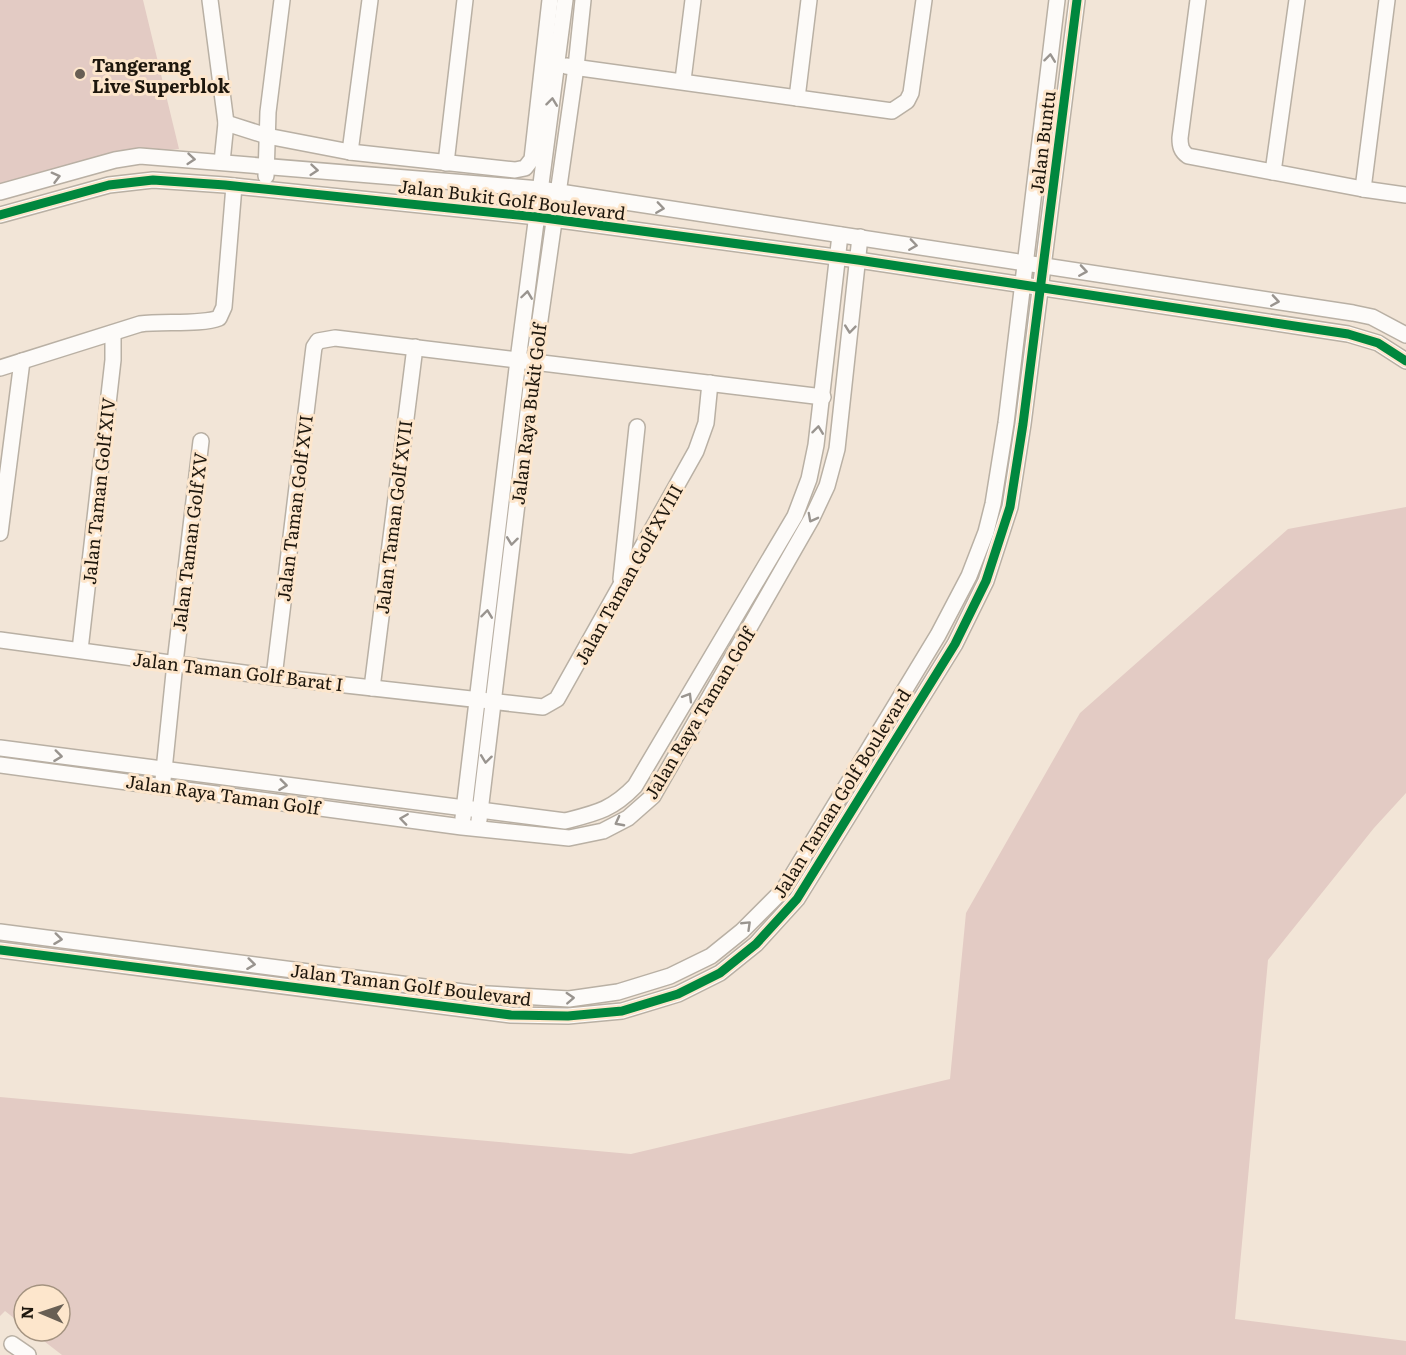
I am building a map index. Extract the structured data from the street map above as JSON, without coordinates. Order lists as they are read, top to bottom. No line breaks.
{"streets":{"street":["Jalan Buntu","Jalan Bukit Golf Boulevard","Jalan Raya Bukit Golf","Jalan Taman Golf XIV","Jalan Taman Golf XVI","Jalan Taman Golf XVII","Jalan Taman Golf XV","Jalan Taman Golf XVIII","Jalan Taman Golf Barat I","Jalan Raya Taman Golf","Jalan Taman Golf Boulevard"]},"crossings":[["Jalan Buntu","Jalan Bukit Golf Boulevard"],["Jalan Buntu","Jalan Taman Golf Boulevard"],["Jalan Bukit Golf Boulevard","Jalan Raya Bukit Golf"],["Jalan Bukit Golf Boulevard","Jalan Raya Taman Golf"],["Jalan Bukit Golf Boulevard","Jalan Taman Golf Boulevard"],["Jalan Raya Bukit Golf","Jalan Taman Golf XVIII"],["Jalan Raya Bukit Golf","Jalan Taman Golf Barat I"],["Jalan Raya Bukit Golf","Jalan Raya Taman Golf"],["Jalan Taman Golf XIV","Jalan Taman Golf Barat I"],["Jalan Taman Golf XVI","Jalan Taman Golf XVII"],["Jalan Taman Golf XVI","Jalan Taman Golf Barat I"],["Jalan Taman Golf XVII","Jalan Taman Golf Barat I"],["Jalan Taman Golf XV","Jalan Taman Golf Barat I"],["Jalan Taman Golf XV","Jalan Raya Taman Golf"],["Jalan Taman Golf XVIII","Jalan Taman Golf Barat I"]],"one_way":["Jalan Taman Golf Boulevard"],"places":["Tangerang Live Superblok"],"north":"left"}
